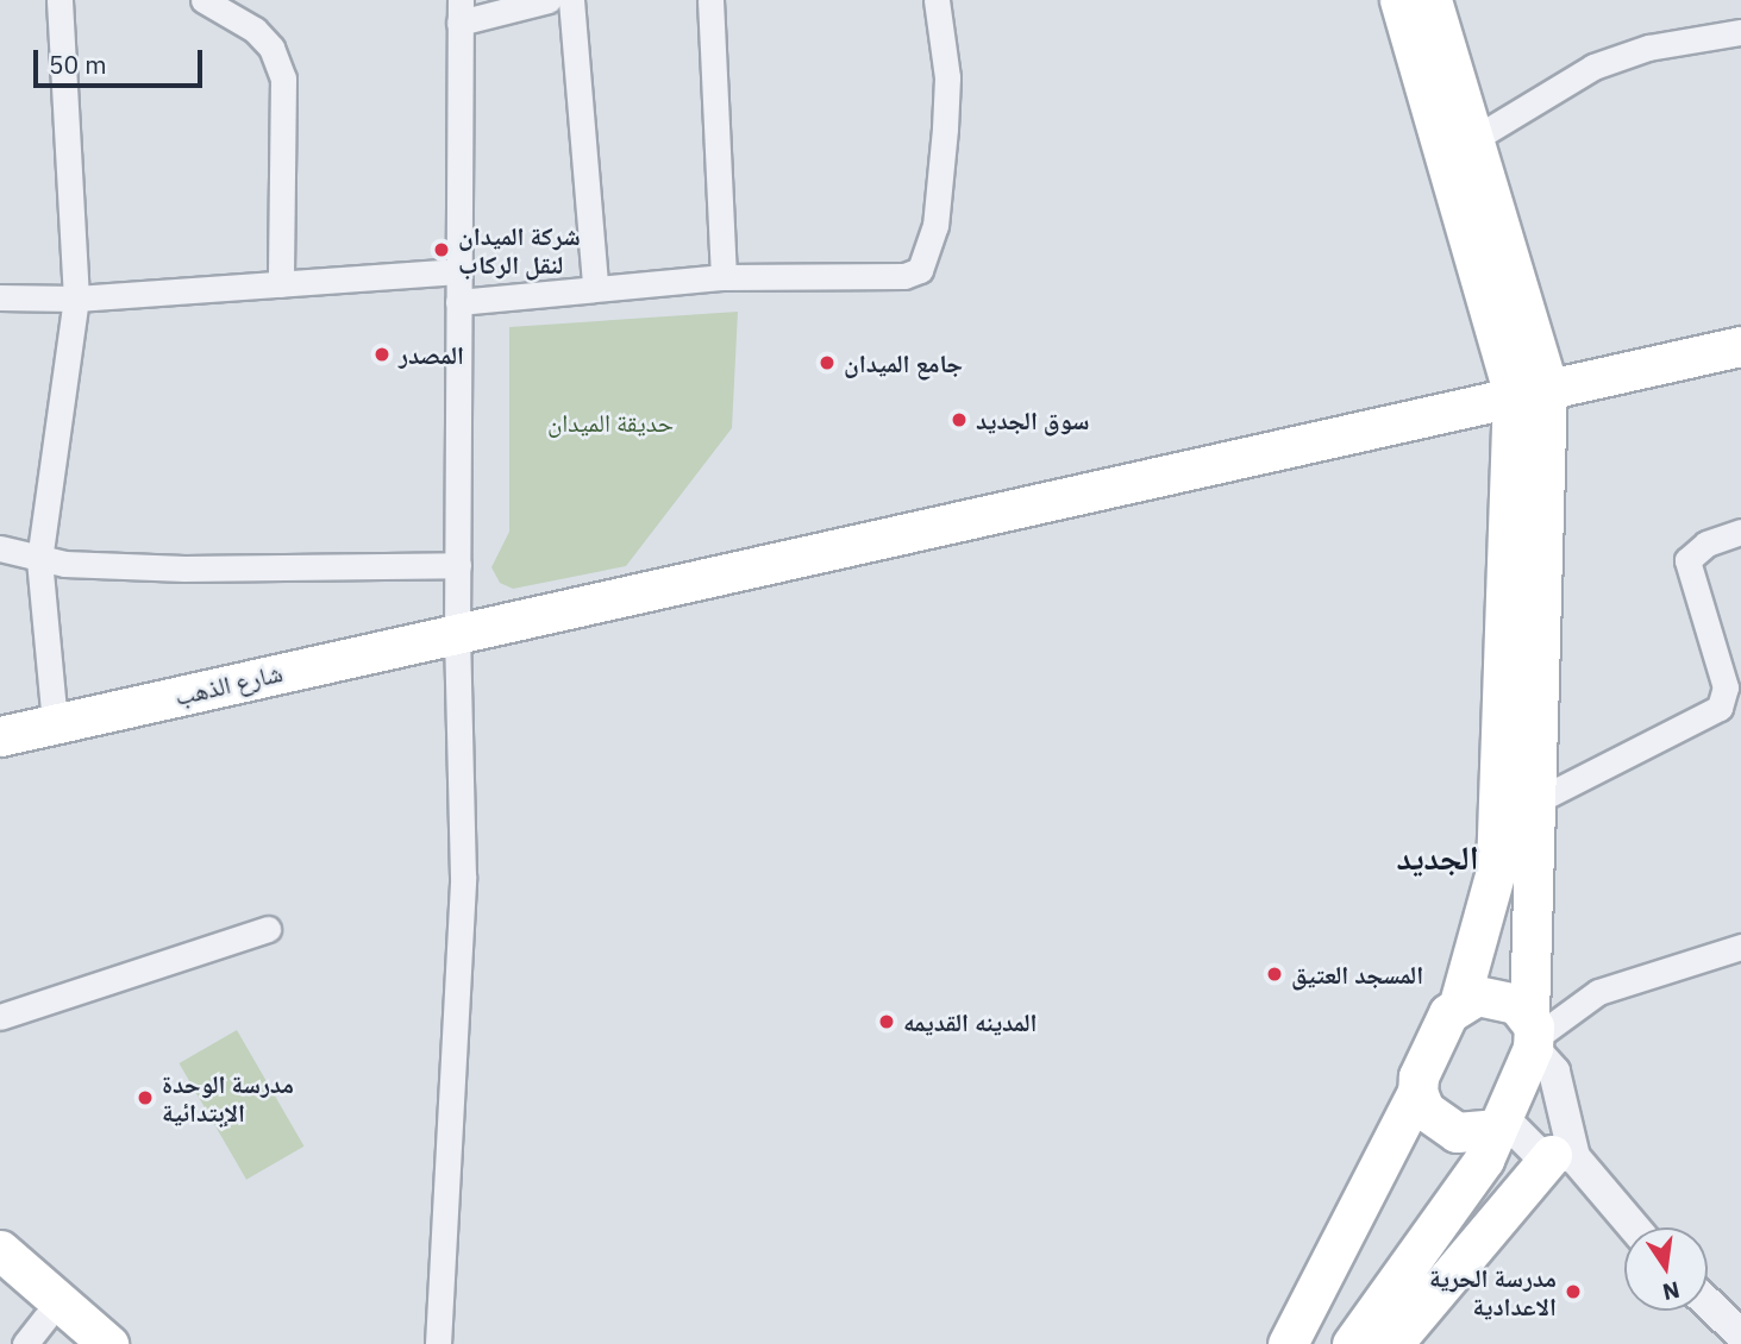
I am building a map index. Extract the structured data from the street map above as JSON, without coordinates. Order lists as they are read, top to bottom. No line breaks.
{"streets":{"main road":["شارع الذهب"]},"districts":["الجديد"],"parks":["حديقة الميدان"],"places":["شركة الميدان لنقل الركاب","المصدر","جامع الميدان","سوق الجديد","المسجد العتيق","المدينه القديمه","مدرسة الوحدة الإبتدائية","مدرسة الحرية الاعدادية"],"scale_bar":"50 m","north":"bottom"}
